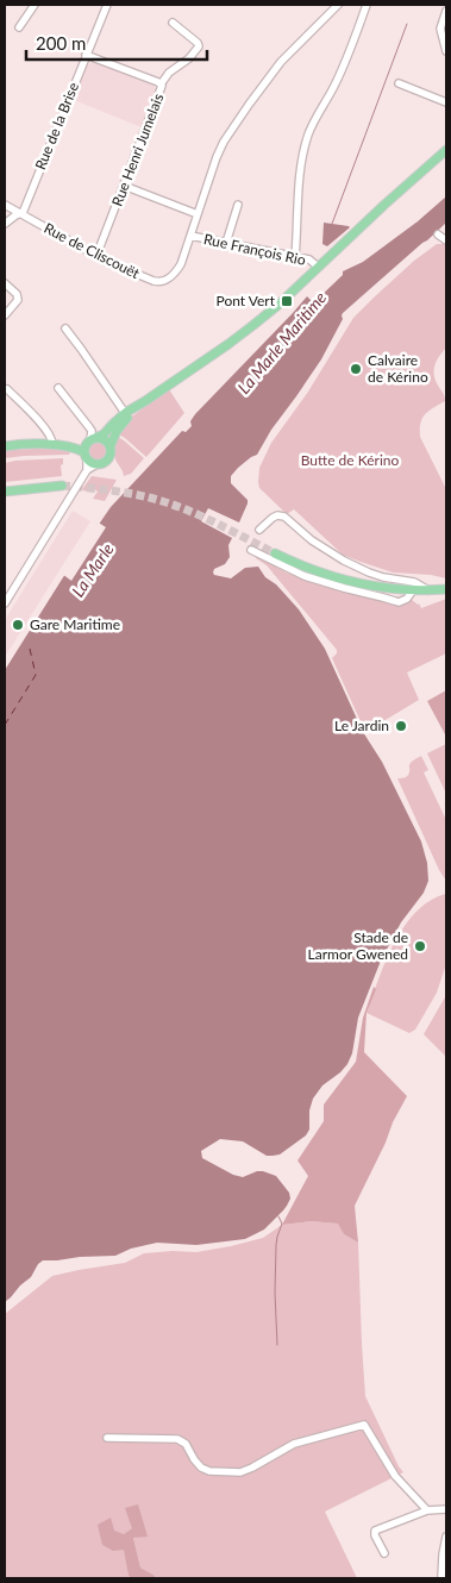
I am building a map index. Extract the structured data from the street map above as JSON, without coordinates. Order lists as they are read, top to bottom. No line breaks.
{"streets":{"street":["Rue de la Brise","Rue Henri Jumelais","Rue François Rio","Rue de Cliscouët"]},"crossings":[["Rue de la Brise","Rue Henri Jumelais"],["Rue de la Brise","Rue de Cliscouët"],["Rue Henri Jumelais","Rue de Cliscouët"],["Rue François Rio","Rue de Cliscouët"]],"water":["La Marle Maritime","La Marle"],"parks":["Butte de Kérino"],"places":{"transit":["Pont Vert"],"other":["Calvaire de Kérino","Gare Maritime","Le Jardin","Stade de Larmor Gwened"]},"scale_bar":"200 m"}
